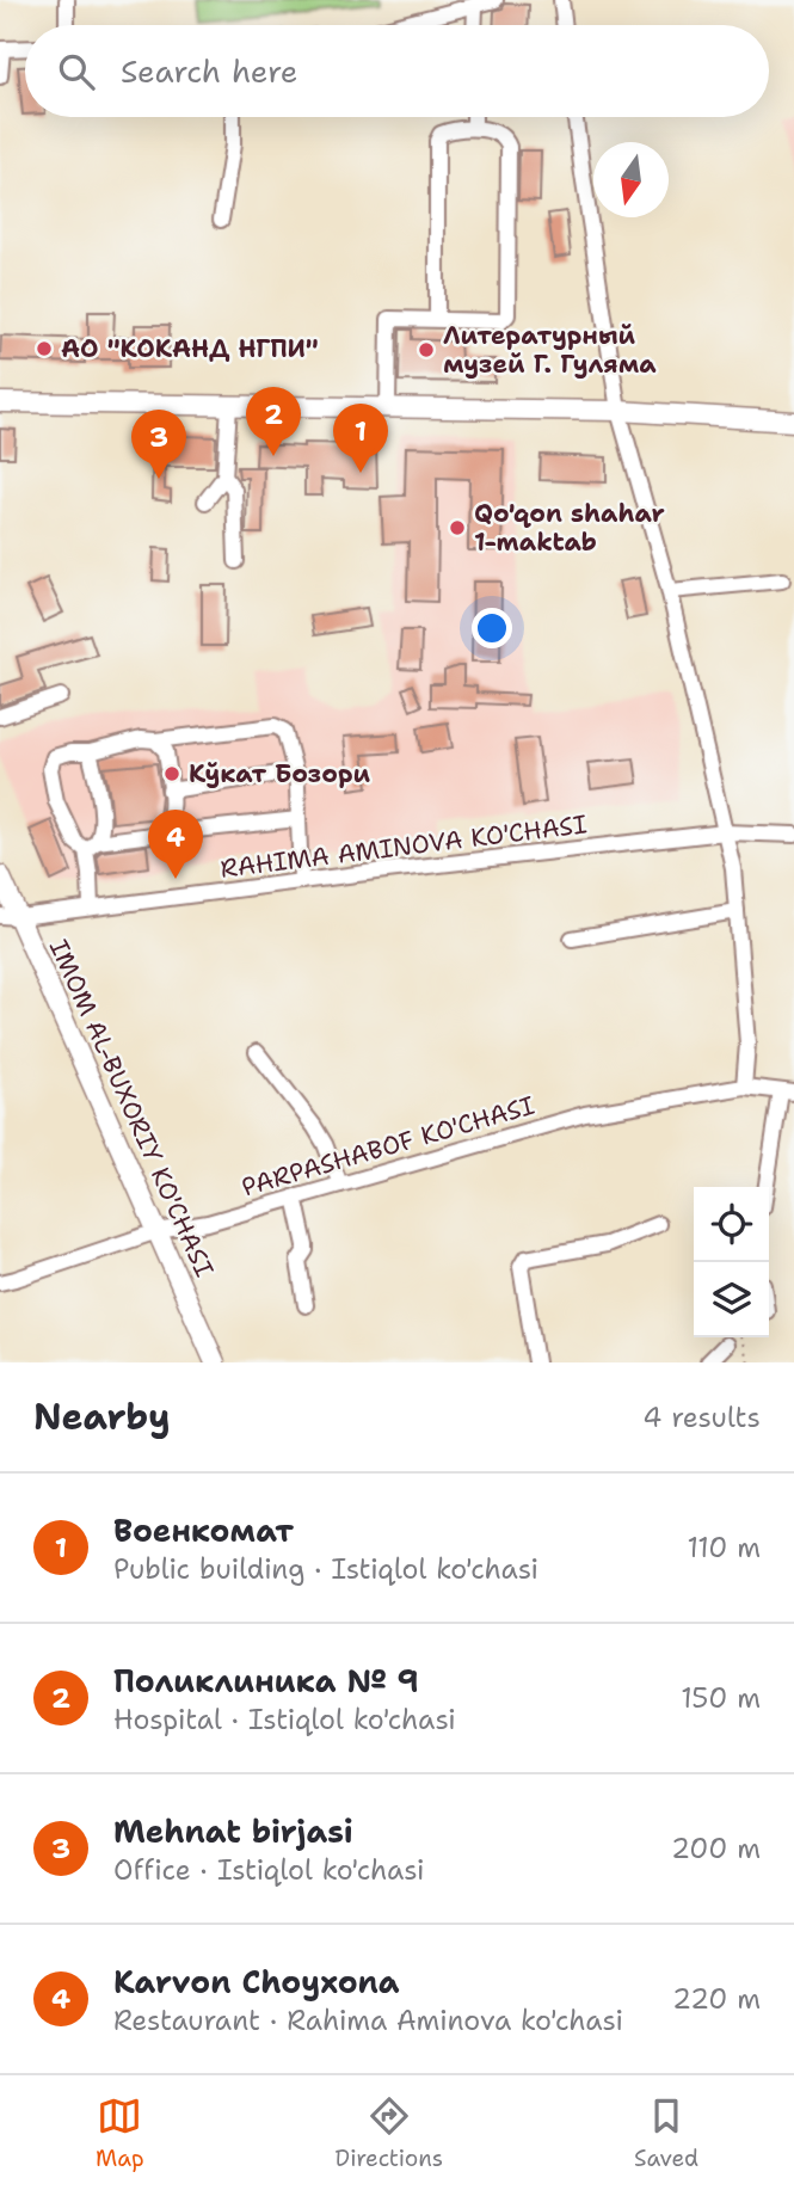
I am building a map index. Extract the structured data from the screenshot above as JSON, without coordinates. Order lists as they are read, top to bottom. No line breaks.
{"streets":{"main road":["IMOM AL-BUXORIY KO'CHASI"],"street":["RAHIMA AMINOVA KO'CHASI","PARPASHABOF KO'CHASI"]},"crossings":[["RAHIMA AMINOVA KO'CHASI","IMOM AL-BUXORIY KO'CHASI"],["IMOM AL-BUXORIY KO'CHASI","PARPASHABOF KO'CHASI"]],"places":["АО \"КОКАНД НГПИ\"","Литературный музей Г. Гуляма","Qo'qon shahar 1-maktab","Кўкат Бозори"],"north":"bottom","page":{"search":"Search here","pins":["2","1","3","4"],"heading":["Nearby","4 results"],"list":[{"mark":"1","name":"Военкомат","note":"Public building · Istiqlol ko'chasi","value":"110 m"},{"mark":"2","name":"Поликлиника № 9","note":"Hospital · Istiqlol ko'chasi","value":"150 m"},{"mark":"3","name":"Mehnat birjasi","note":"Office · Istiqlol ko'chasi","value":"200 m"},{"mark":"4","name":"Karvon Choyxona","note":"Restaurant · Rahima Aminova ko'chasi","value":"220 m"}],"nav":["Map","Directions","Saved"]}}
